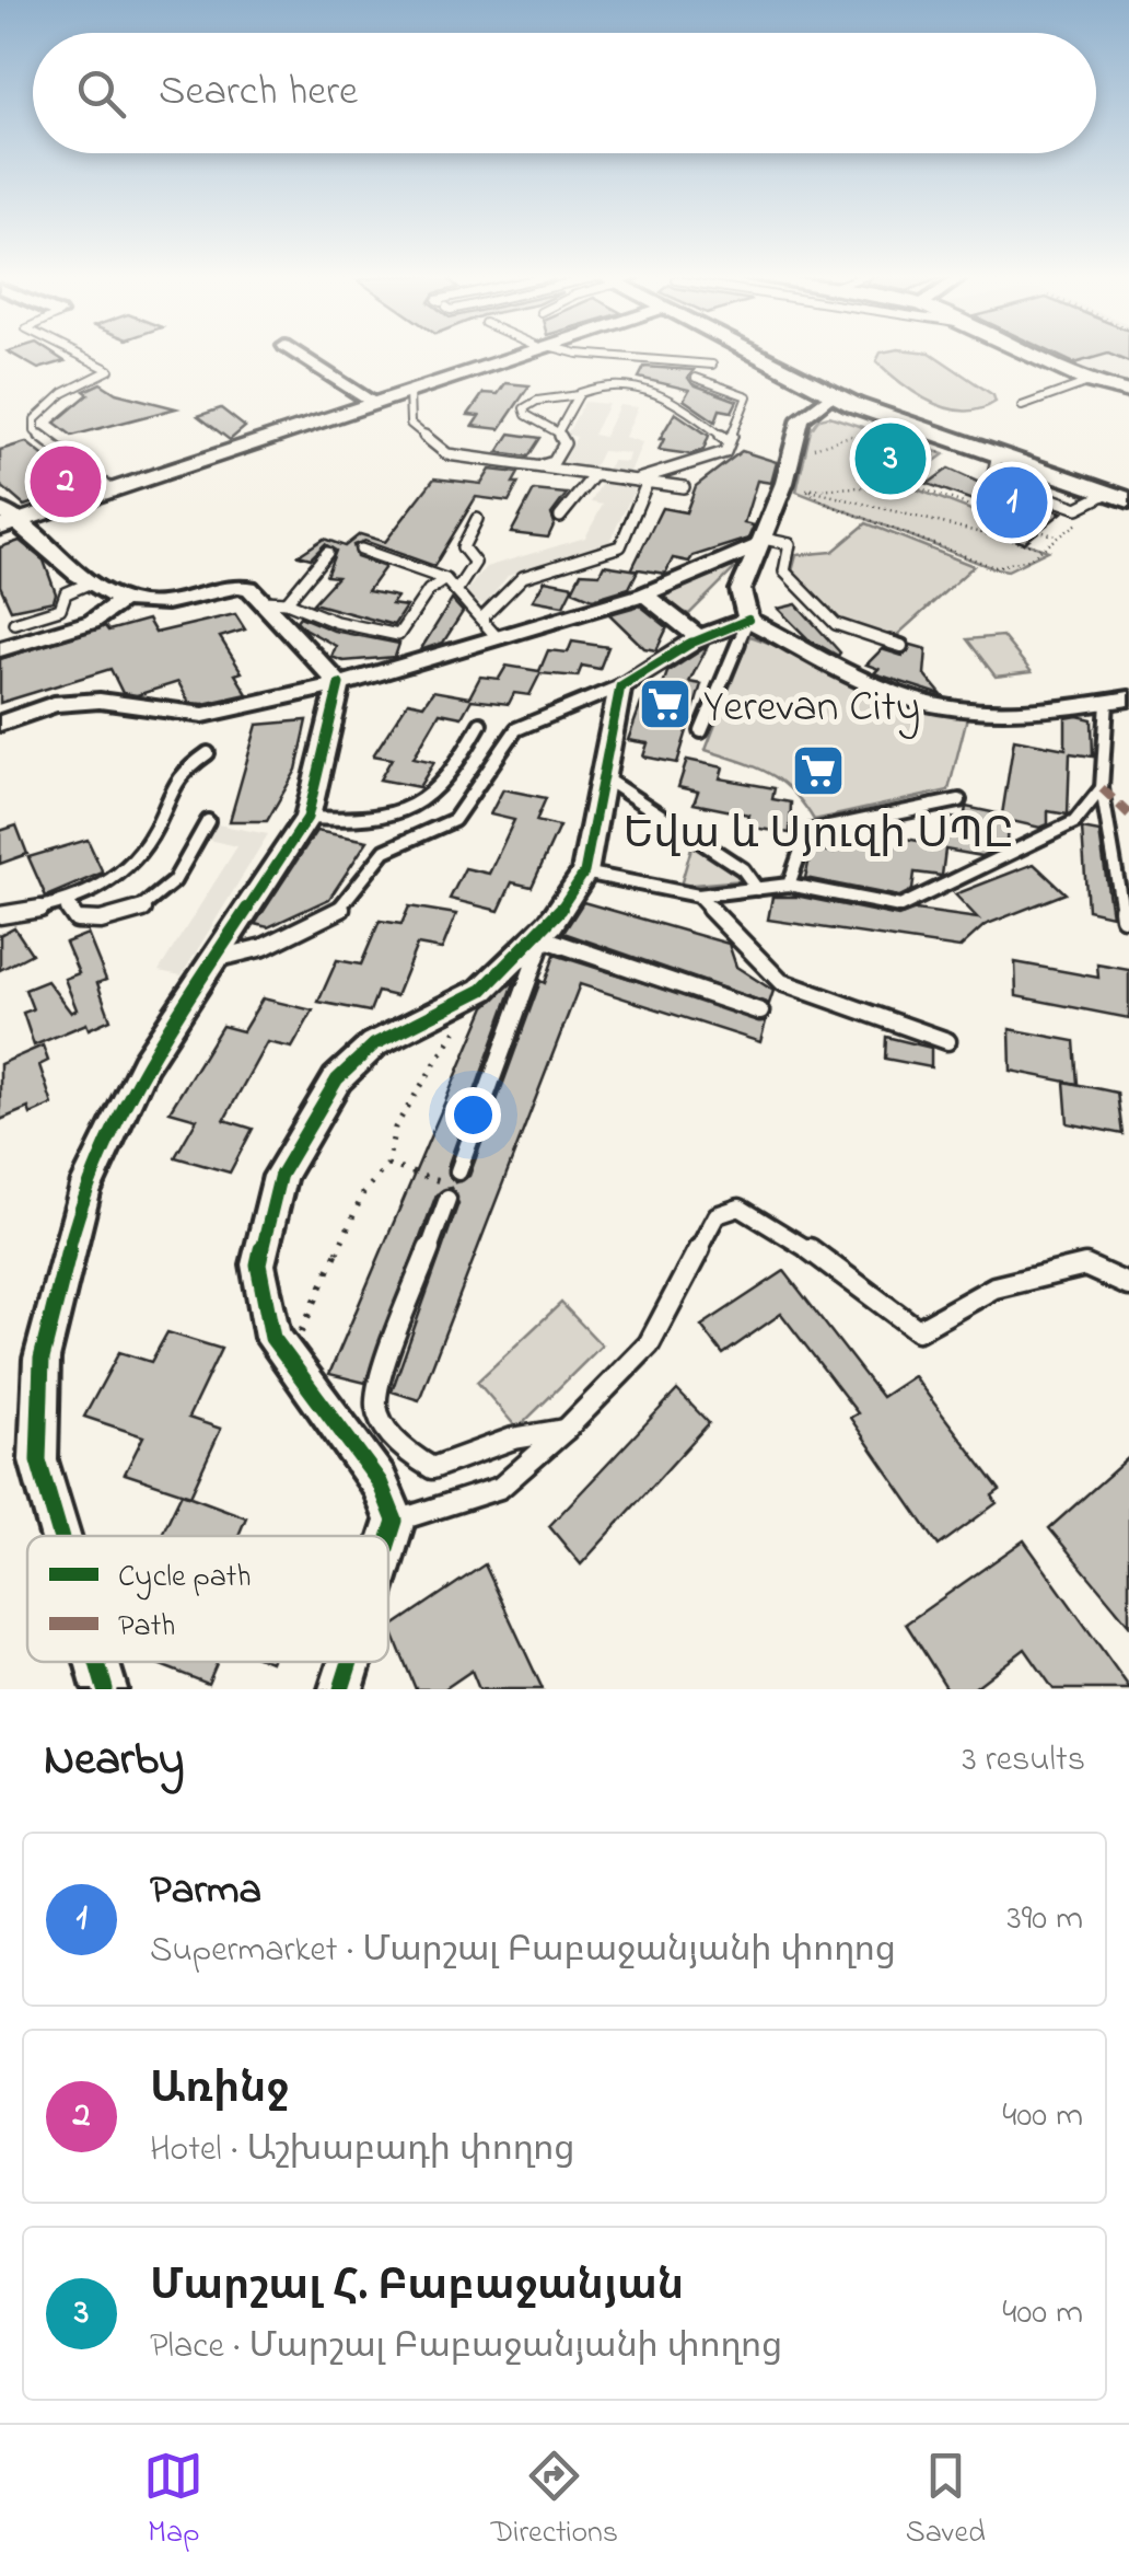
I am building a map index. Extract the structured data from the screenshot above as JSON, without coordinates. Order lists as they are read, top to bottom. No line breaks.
{"places":{"supermarket":["Yerevan City","Եվա և Սյուզի ՍՊԸ"]},"legend":["Cycle path","Path"],"page":{"search":"Search here","pins":["3","2","1"],"heading":["Nearby","3 results"],"list":[{"mark":"1","name":"Parma","note":"Supermarket · Մարշալ Բաբաջանյանի փողոց","value":"390 m"},{"mark":"2","name":"Առինջ","note":"Hotel · Աշխաբադի փողոց","value":"400 m"},{"mark":"3","name":"Մարշալ Հ. Բաբաջանյան","note":"Place · Մարշալ Բաբաջանյանի փողոց","value":"400 m"}],"nav":["Map","Directions","Saved"]}}
